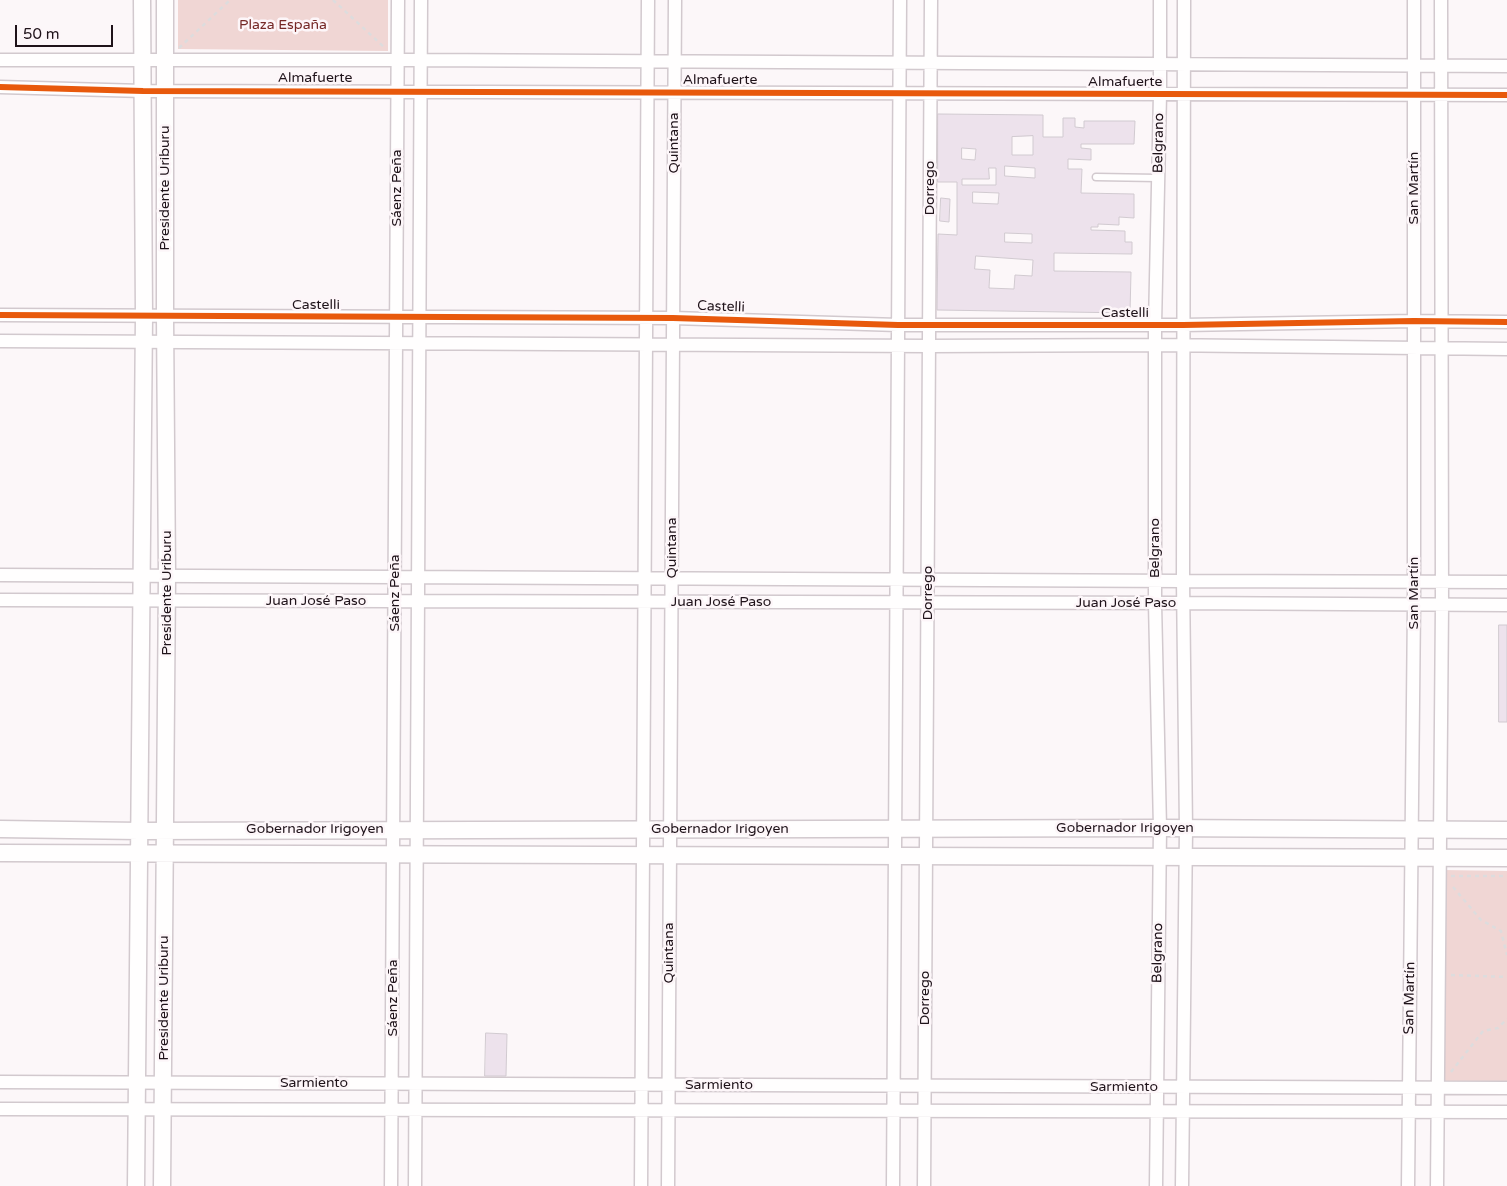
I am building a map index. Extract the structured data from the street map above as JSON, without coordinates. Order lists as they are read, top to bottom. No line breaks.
{"streets":{"street":["Almafuerte","Quintana","Belgrano","Presidente Uriburu","Sáenz Peña","Dorrego","San Martín","Castelli","Juan José Paso","Gobernador Irigoyen","Sarmiento"]},"crossings":[["Almafuerte","Quintana"],["Almafuerte","Belgrano"],["Almafuerte","Presidente Uriburu"],["Almafuerte","Sáenz Peña"],["Almafuerte","Dorrego"],["Almafuerte","San Martín"],["Quintana","Castelli"],["Quintana","Juan José Paso"],["Quintana","Gobernador Irigoyen"],["Quintana","Sarmiento"],["Belgrano","Castelli"],["Belgrano","Juan José Paso"],["Belgrano","Gobernador Irigoyen"],["Belgrano","Sarmiento"],["Presidente Uriburu","Castelli"],["Presidente Uriburu","Juan José Paso"],["Presidente Uriburu","Gobernador Irigoyen"],["Presidente Uriburu","Sarmiento"],["Sáenz Peña","Castelli"],["Sáenz Peña","Juan José Paso"],["Sáenz Peña","Gobernador Irigoyen"],["Sáenz Peña","Sarmiento"],["Dorrego","Castelli"],["Dorrego","Juan José Paso"],["Dorrego","Gobernador Irigoyen"],["Dorrego","Sarmiento"],["San Martín","Castelli"],["San Martín","Juan José Paso"],["San Martín","Gobernador Irigoyen"],["San Martín","Sarmiento"]],"parks":["Plaza España"],"scale_bar":"50 m"}
